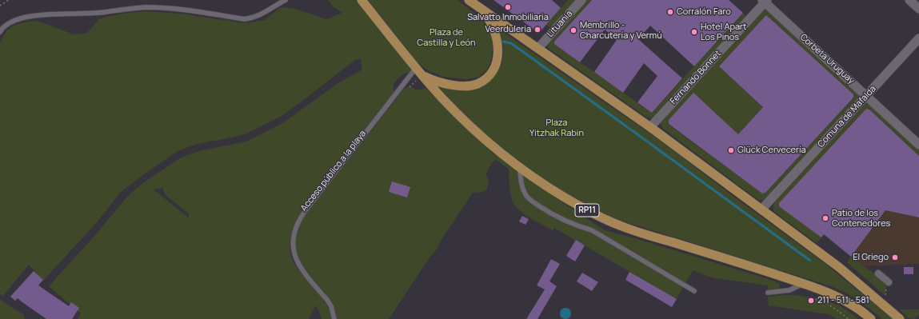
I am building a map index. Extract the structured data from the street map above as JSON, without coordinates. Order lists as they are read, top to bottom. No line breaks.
{"streets":{"main road":["RP11"],"street":["Lituania","Corbeta Uruguay","Fernando Bonnet","Comuna de Mafalda"]},"crossings":[["Corbeta Uruguay","Fernando Bonnet"],["Corbeta Uruguay","Comuna de Mafalda"]],"parks":["Plaza de Castilla y León","Plaza Yitzhak Rabin"],"places":["Salvatto Inmobiliaria","Corralón Faro","Veerduleria","Membrillo - Charcutería y Vermú","Hotel Apart Los Pinos","Glück Cervecería","Patio de los Contenedores","El Griego","211 - 511 - 581"]}
